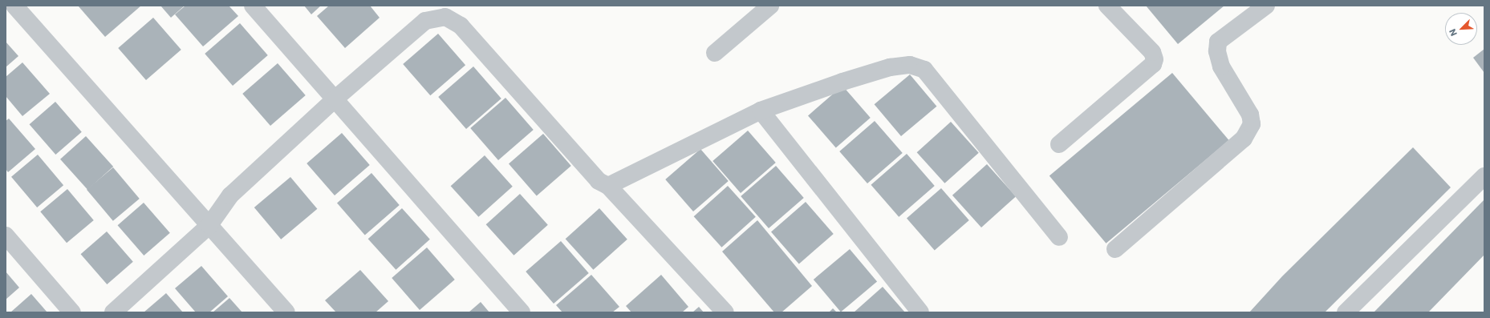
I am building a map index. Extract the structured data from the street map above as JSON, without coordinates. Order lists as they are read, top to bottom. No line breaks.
{"north":"bottom left"}
